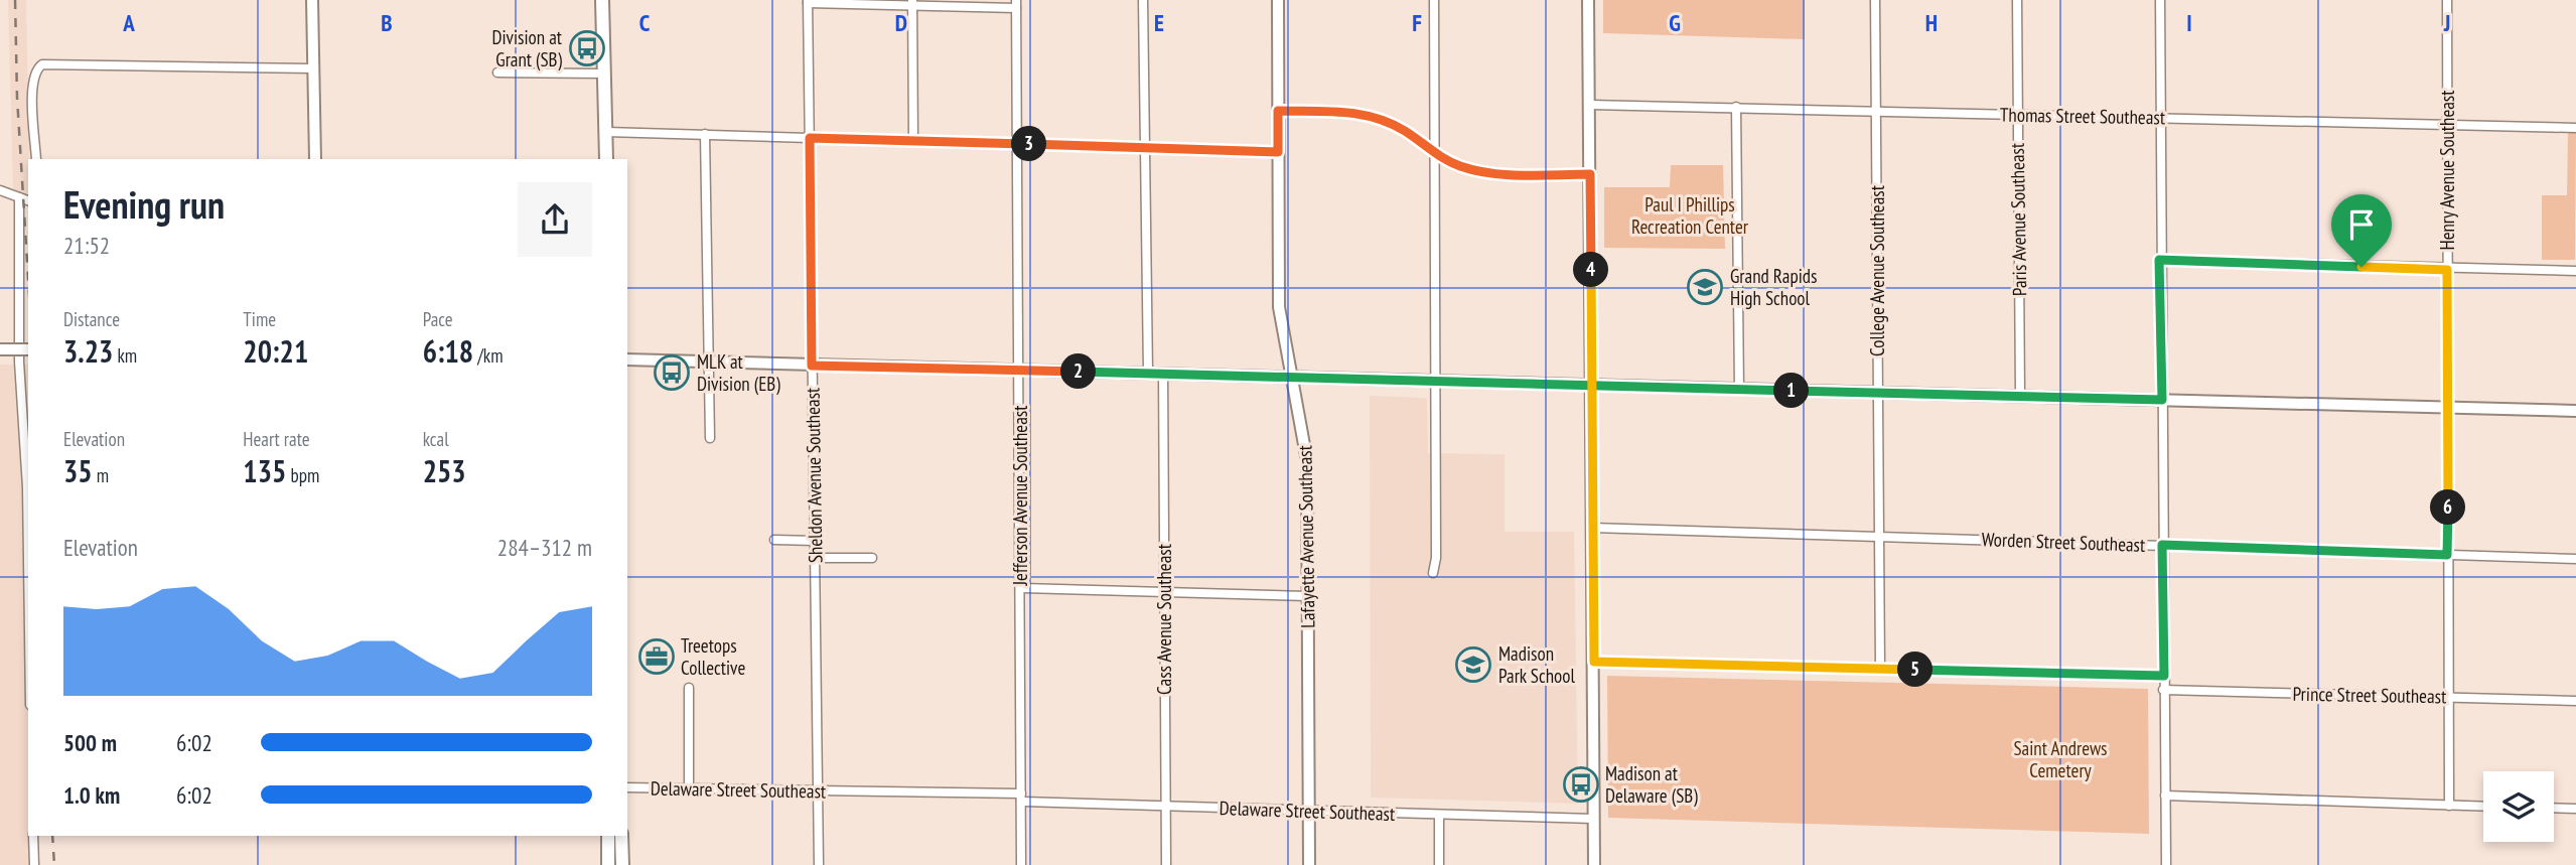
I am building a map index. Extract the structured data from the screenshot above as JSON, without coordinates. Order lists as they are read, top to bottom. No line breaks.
{"streets":{"main road":["Lafayette Avenue Southeast"],"street":["Thomas Street Southeast","Henry Avenue Southeast","Paris Avenue Southeast","College Avenue Southeast","Sheldon Avenue Southeast","Jefferson Avenue Southeast","Worden Street Southeast","Cass Avenue Southeast","Prince Street Southeast","Delaware Street Southeast"]},"crossings":[["Thomas Street Southeast","Henry Avenue Southeast"],["Thomas Street Southeast","Paris Avenue Southeast"],["Thomas Street Southeast","College Avenue Southeast"],["Henry Avenue Southeast","Worden Street Southeast"],["Henry Avenue Southeast","Prince Street Southeast"],["College Avenue Southeast","Worden Street Southeast"],["Sheldon Avenue Southeast","Delaware Street Southeast"],["Jefferson Avenue Southeast","Delaware Street Southeast"],["Lafayette Avenue Southeast","Delaware Street Southeast"],["Cass Avenue Southeast","Delaware Street Southeast"]],"parks":["Paul I Phillips Recreation Center","Saint Andrews Cemetery"],"places":{"bus stop":["Division at Grant (SB)","MLK at Division (EB)","Madison at Delaware (SB)"],"school or university":["Grand Rapids High School","Madison Park School"],"office":["Treetops Collective"]},"page":{"pins":["3","4","2","1","6","5"],"heading":["Evening run","21:52"],"stats":[["Distance","3.23 km"],["Time","20:21"],["Pace","6:18 /km"],["Elevation","35 m"],["Heart rate","135 bpm"],["kcal","253"]],"chart":["Elevation","284–312 m"],"list":[{"name":"500 m","note":"6:02"},{"name":"1.0 km","note":"6:02"}]},"grid":{"columns":["A","B","C","D","E","F","G","H","I","J"]}}
